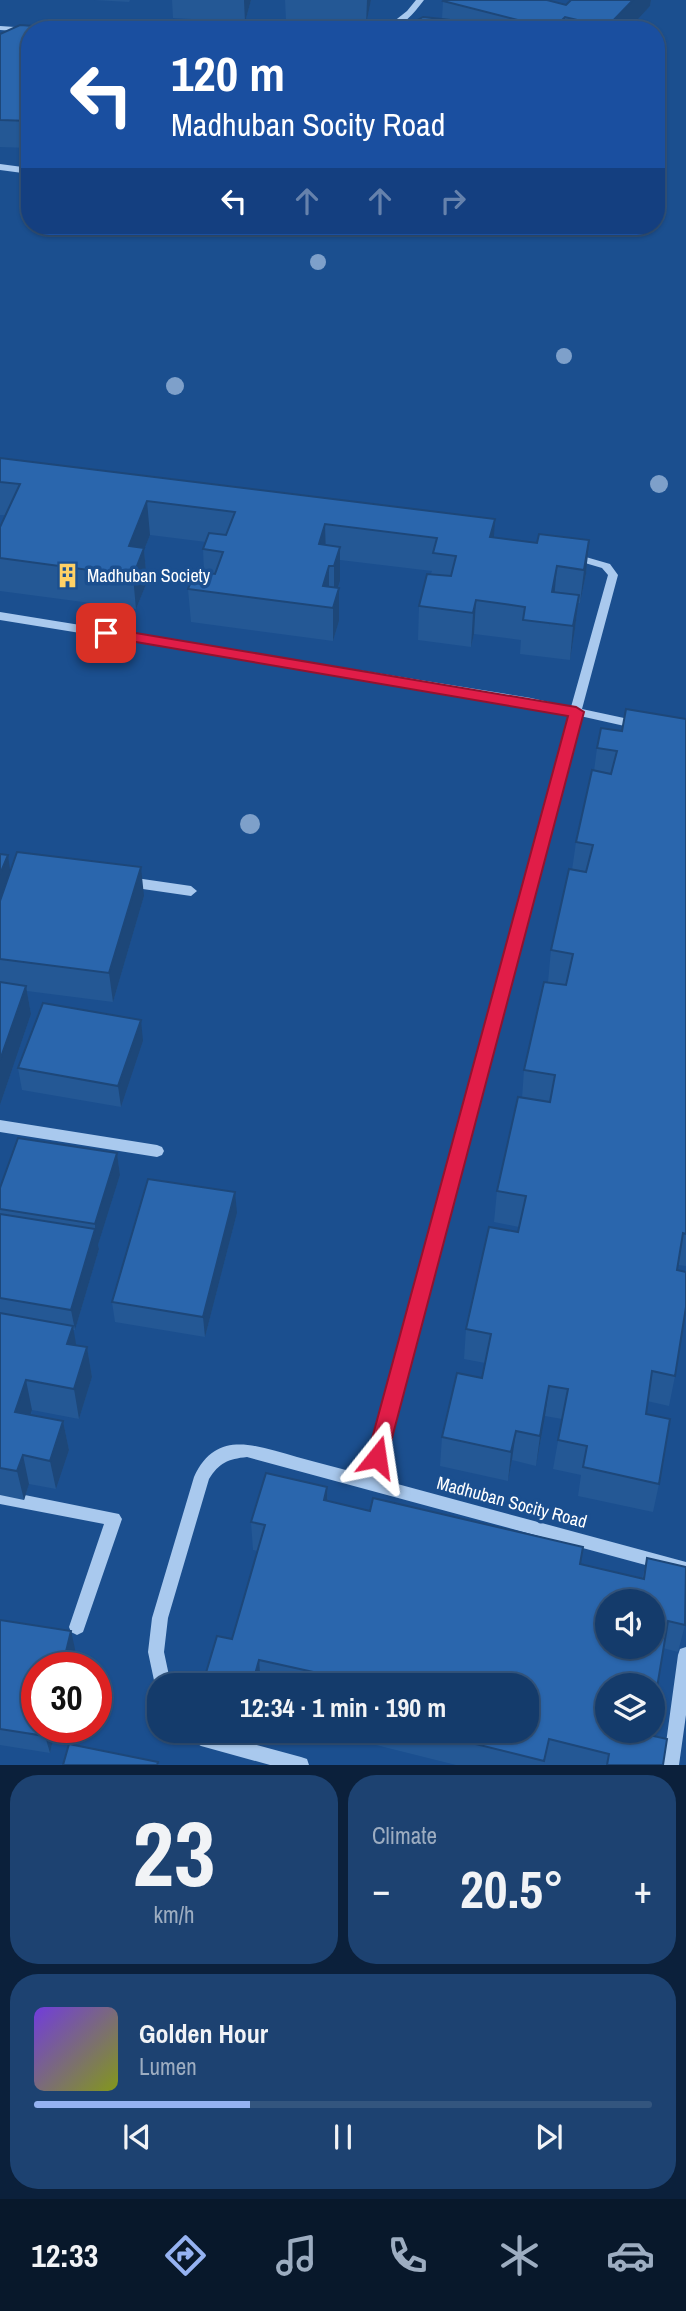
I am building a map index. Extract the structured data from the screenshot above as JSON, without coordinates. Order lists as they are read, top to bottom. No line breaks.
{"streets":{"street":["Madhuban Socity Road"]},"places":{"building":["Madhuban Society"]},"page":{"turn":["120 m","Madhuban Socity Road"],"limit":"30","trip":"12:34 · 1 min · 190 m","tile":[["23","km/h"],"Climate"],"heat":["−","20.5°","+"],"song":["Golden Hour","Lumen"],"tabs":"12:33"}}
